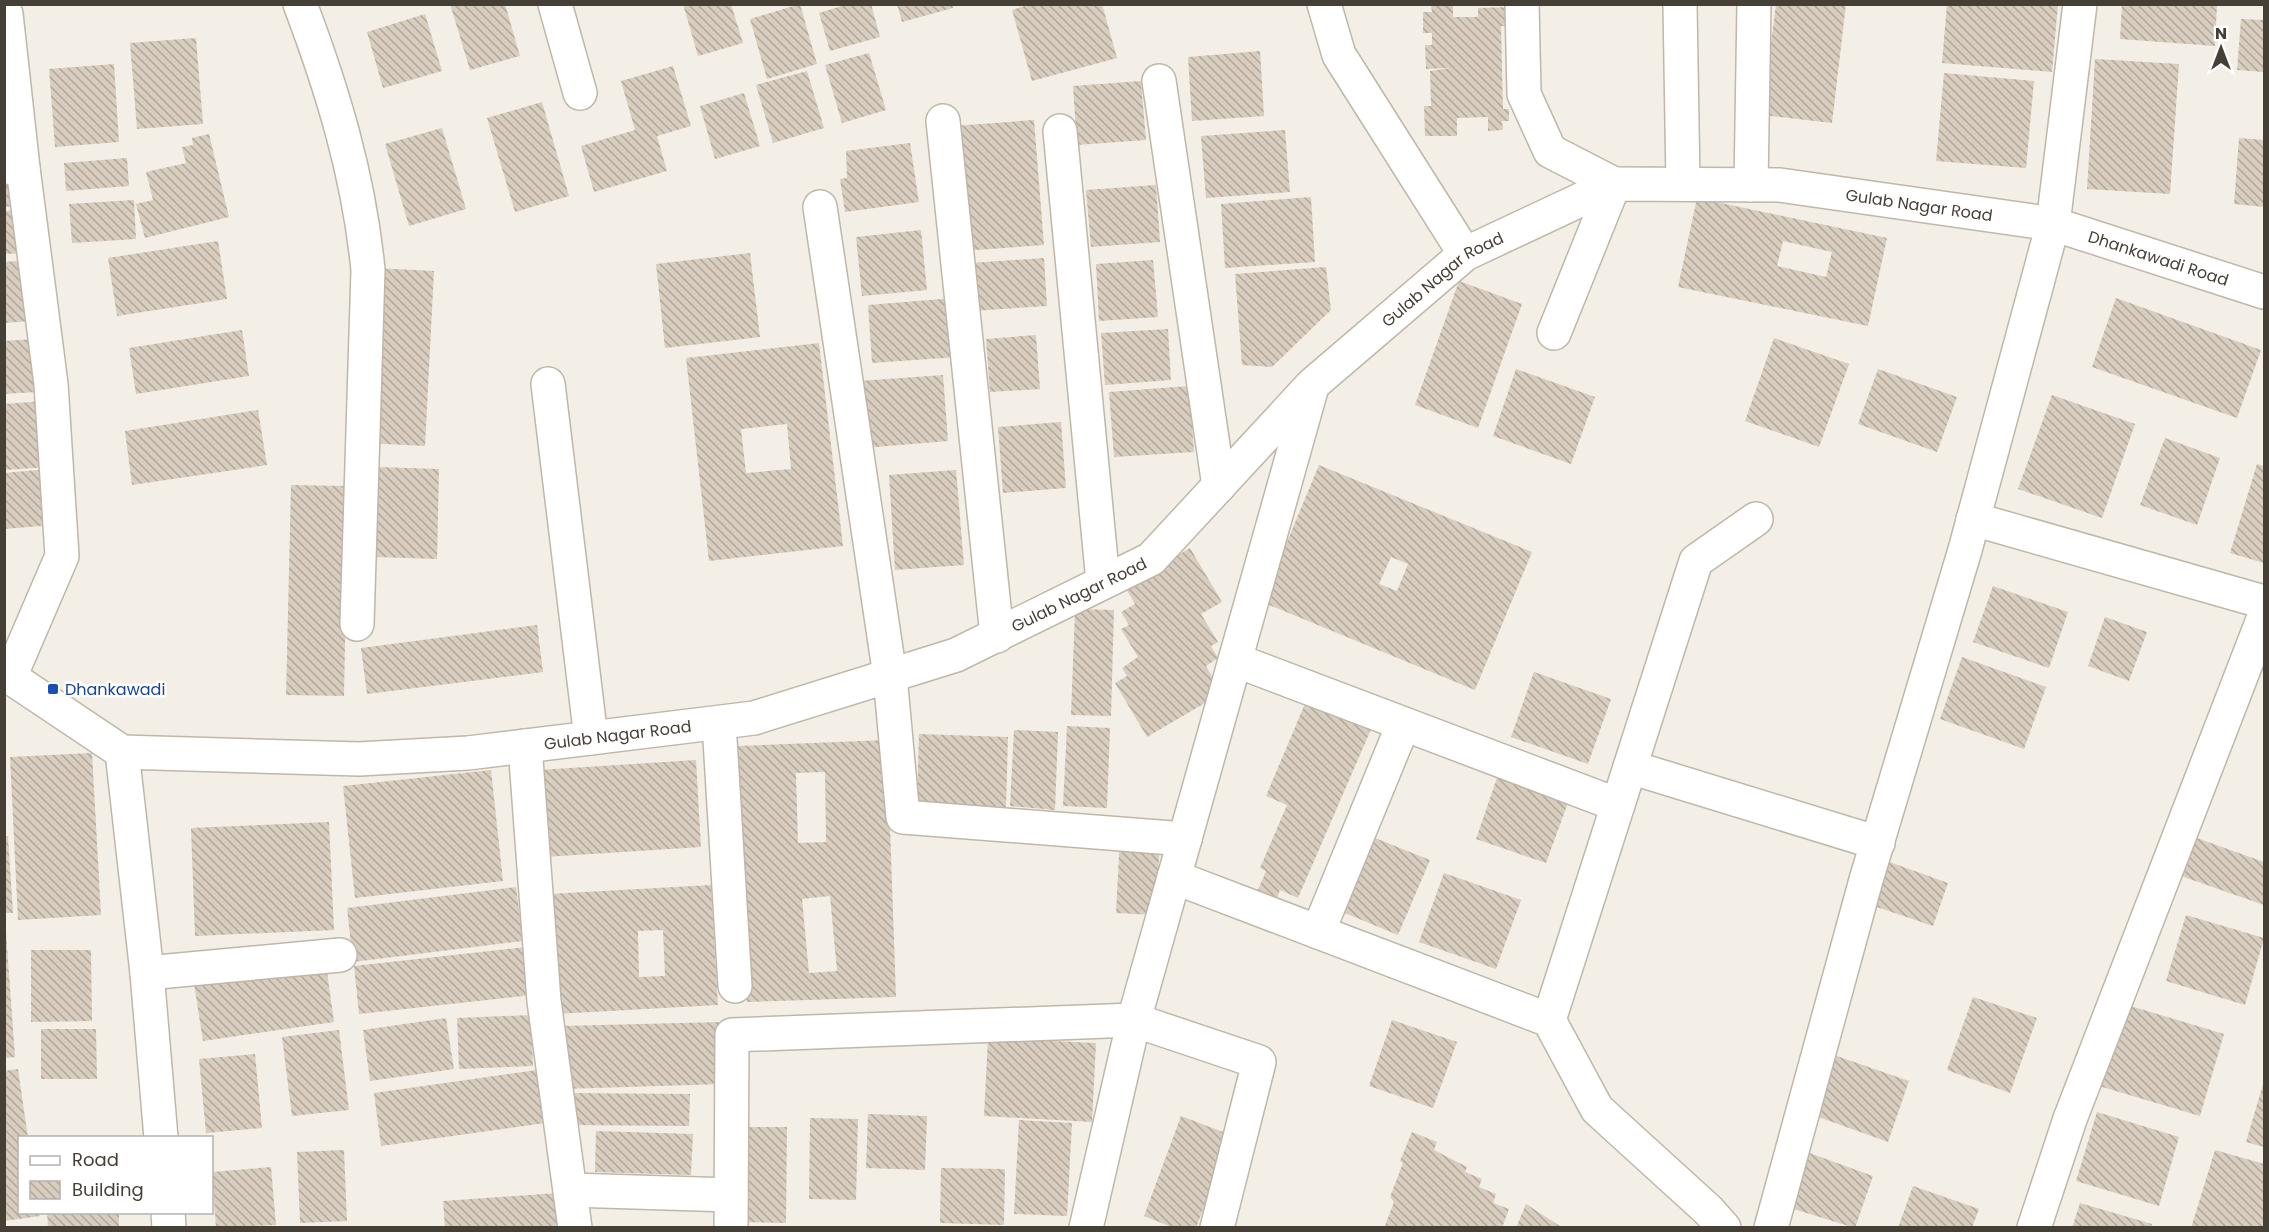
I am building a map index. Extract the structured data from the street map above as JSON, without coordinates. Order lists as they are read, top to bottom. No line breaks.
{"streets":{"street":["Gulab Nagar Road","Dhankawadi Road"]},"crossings":[["Gulab Nagar Road","Dhankawadi Road"]],"places":{"transit":["Dhankawadi"]},"legend":["Road","Building"],"north":"top"}
